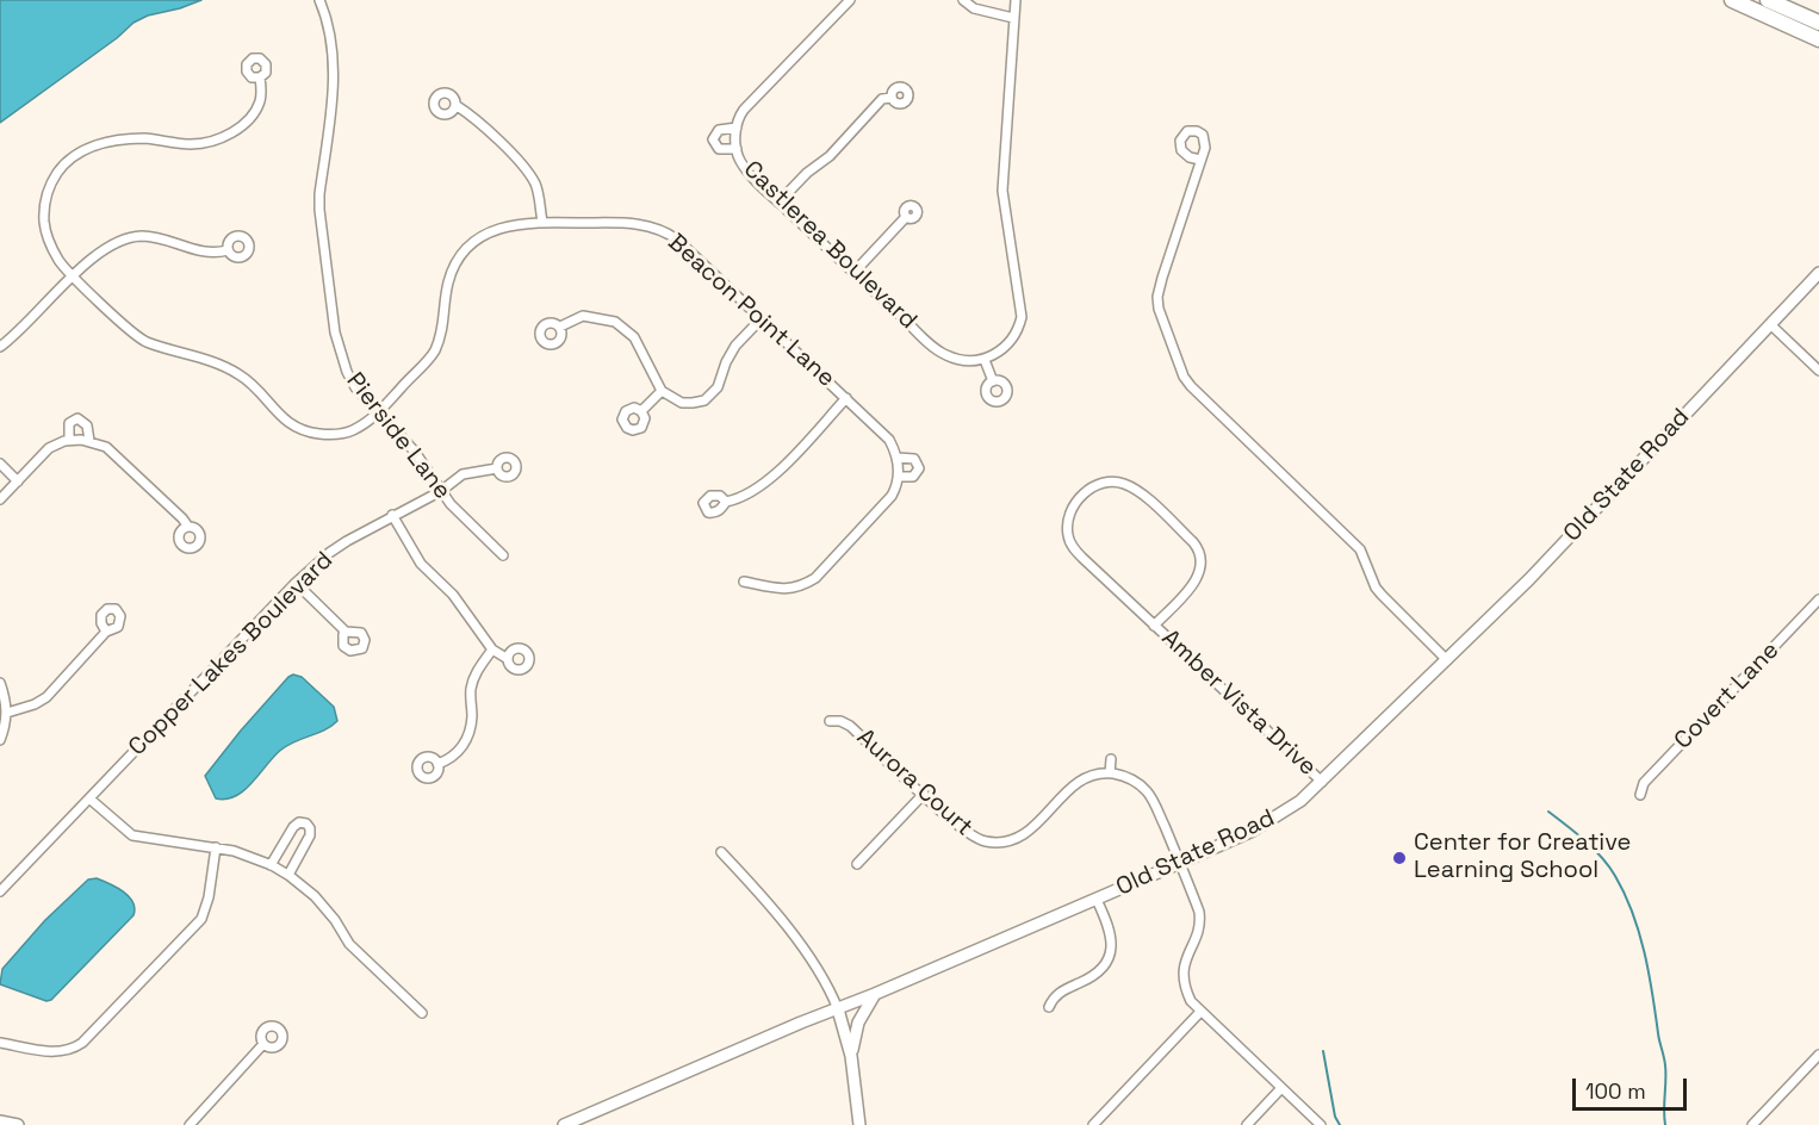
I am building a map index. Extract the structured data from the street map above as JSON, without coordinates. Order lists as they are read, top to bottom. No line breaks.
{"streets":{"street":["Castlerea Boulevard","Beacon Point Lane","Pierside Lane","Old State Road","Copper Lakes Boulevard","Covert Lane","Amber Vista Drive","Aurora Court"]},"crossings":[["Beacon Point Lane","Pierside Lane"],["Pierside Lane","Copper Lakes Boulevard"],["Old State Road","Amber Vista Drive"]],"places":["Center for Creative Learning School"],"scale_bar":"100 m"}
